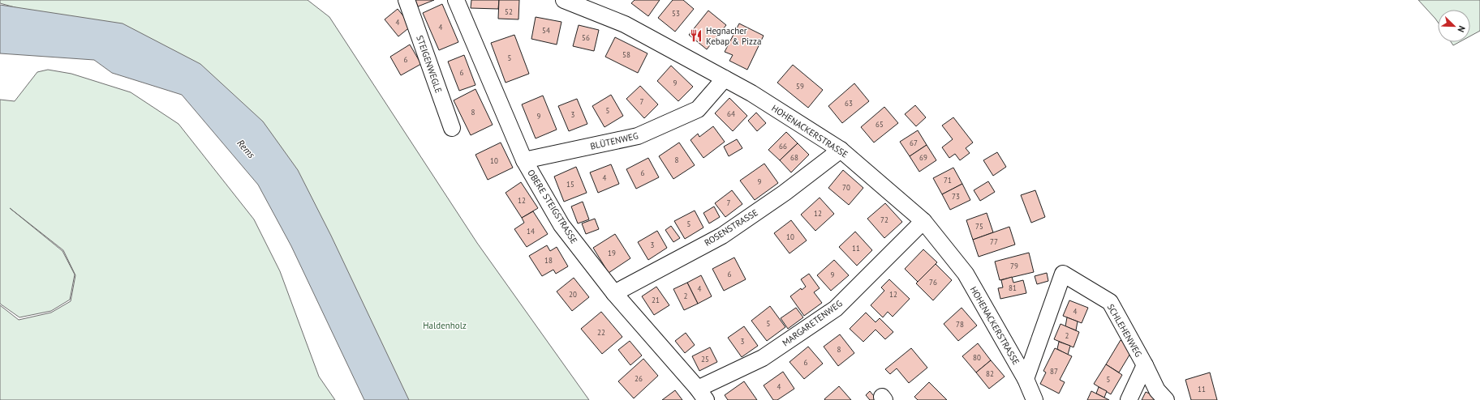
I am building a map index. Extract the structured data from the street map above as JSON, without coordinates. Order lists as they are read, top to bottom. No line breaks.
{"streets":{"street":["STEIGENWEGLE","HOHENACKERSTRASSE","BLÜTENWEG","OBERE STEIGSTRASSE","ROSENSTRASSE","MARGARETENWEG","SCHLEHENWEG"]},"crossings":[["HOHENACKERSTRASSE","BLÜTENWEG"],["HOHENACKERSTRASSE","ROSENSTRASSE"],["HOHENACKERSTRASSE","MARGARETENWEG"],["HOHENACKERSTRASSE","SCHLEHENWEG"],["BLÜTENWEG","OBERE STEIGSTRASSE"],["OBERE STEIGSTRASSE","ROSENSTRASSE"],["OBERE STEIGSTRASSE","MARGARETENWEG"]],"water":["Rems"],"parks":["Haldenholz"],"places":{"restaurant":["Hegnacher Kebap & Pizza"]},"house_numbers":["52","53","4","4","54","56","58","5","6","6","9","59","7","63","5","8","64","3","9","65","67","66","68","69","8","10","6","4","71","9","15","70","73","12","7","12","72","5","75","14","10","77","3","11","19","18","79","6","9","76","81","4","20","12","2","21","4","5","78","22","2","3","8","80","25","6","87","82","26","5","4","11"],"north":"bottom right"}
